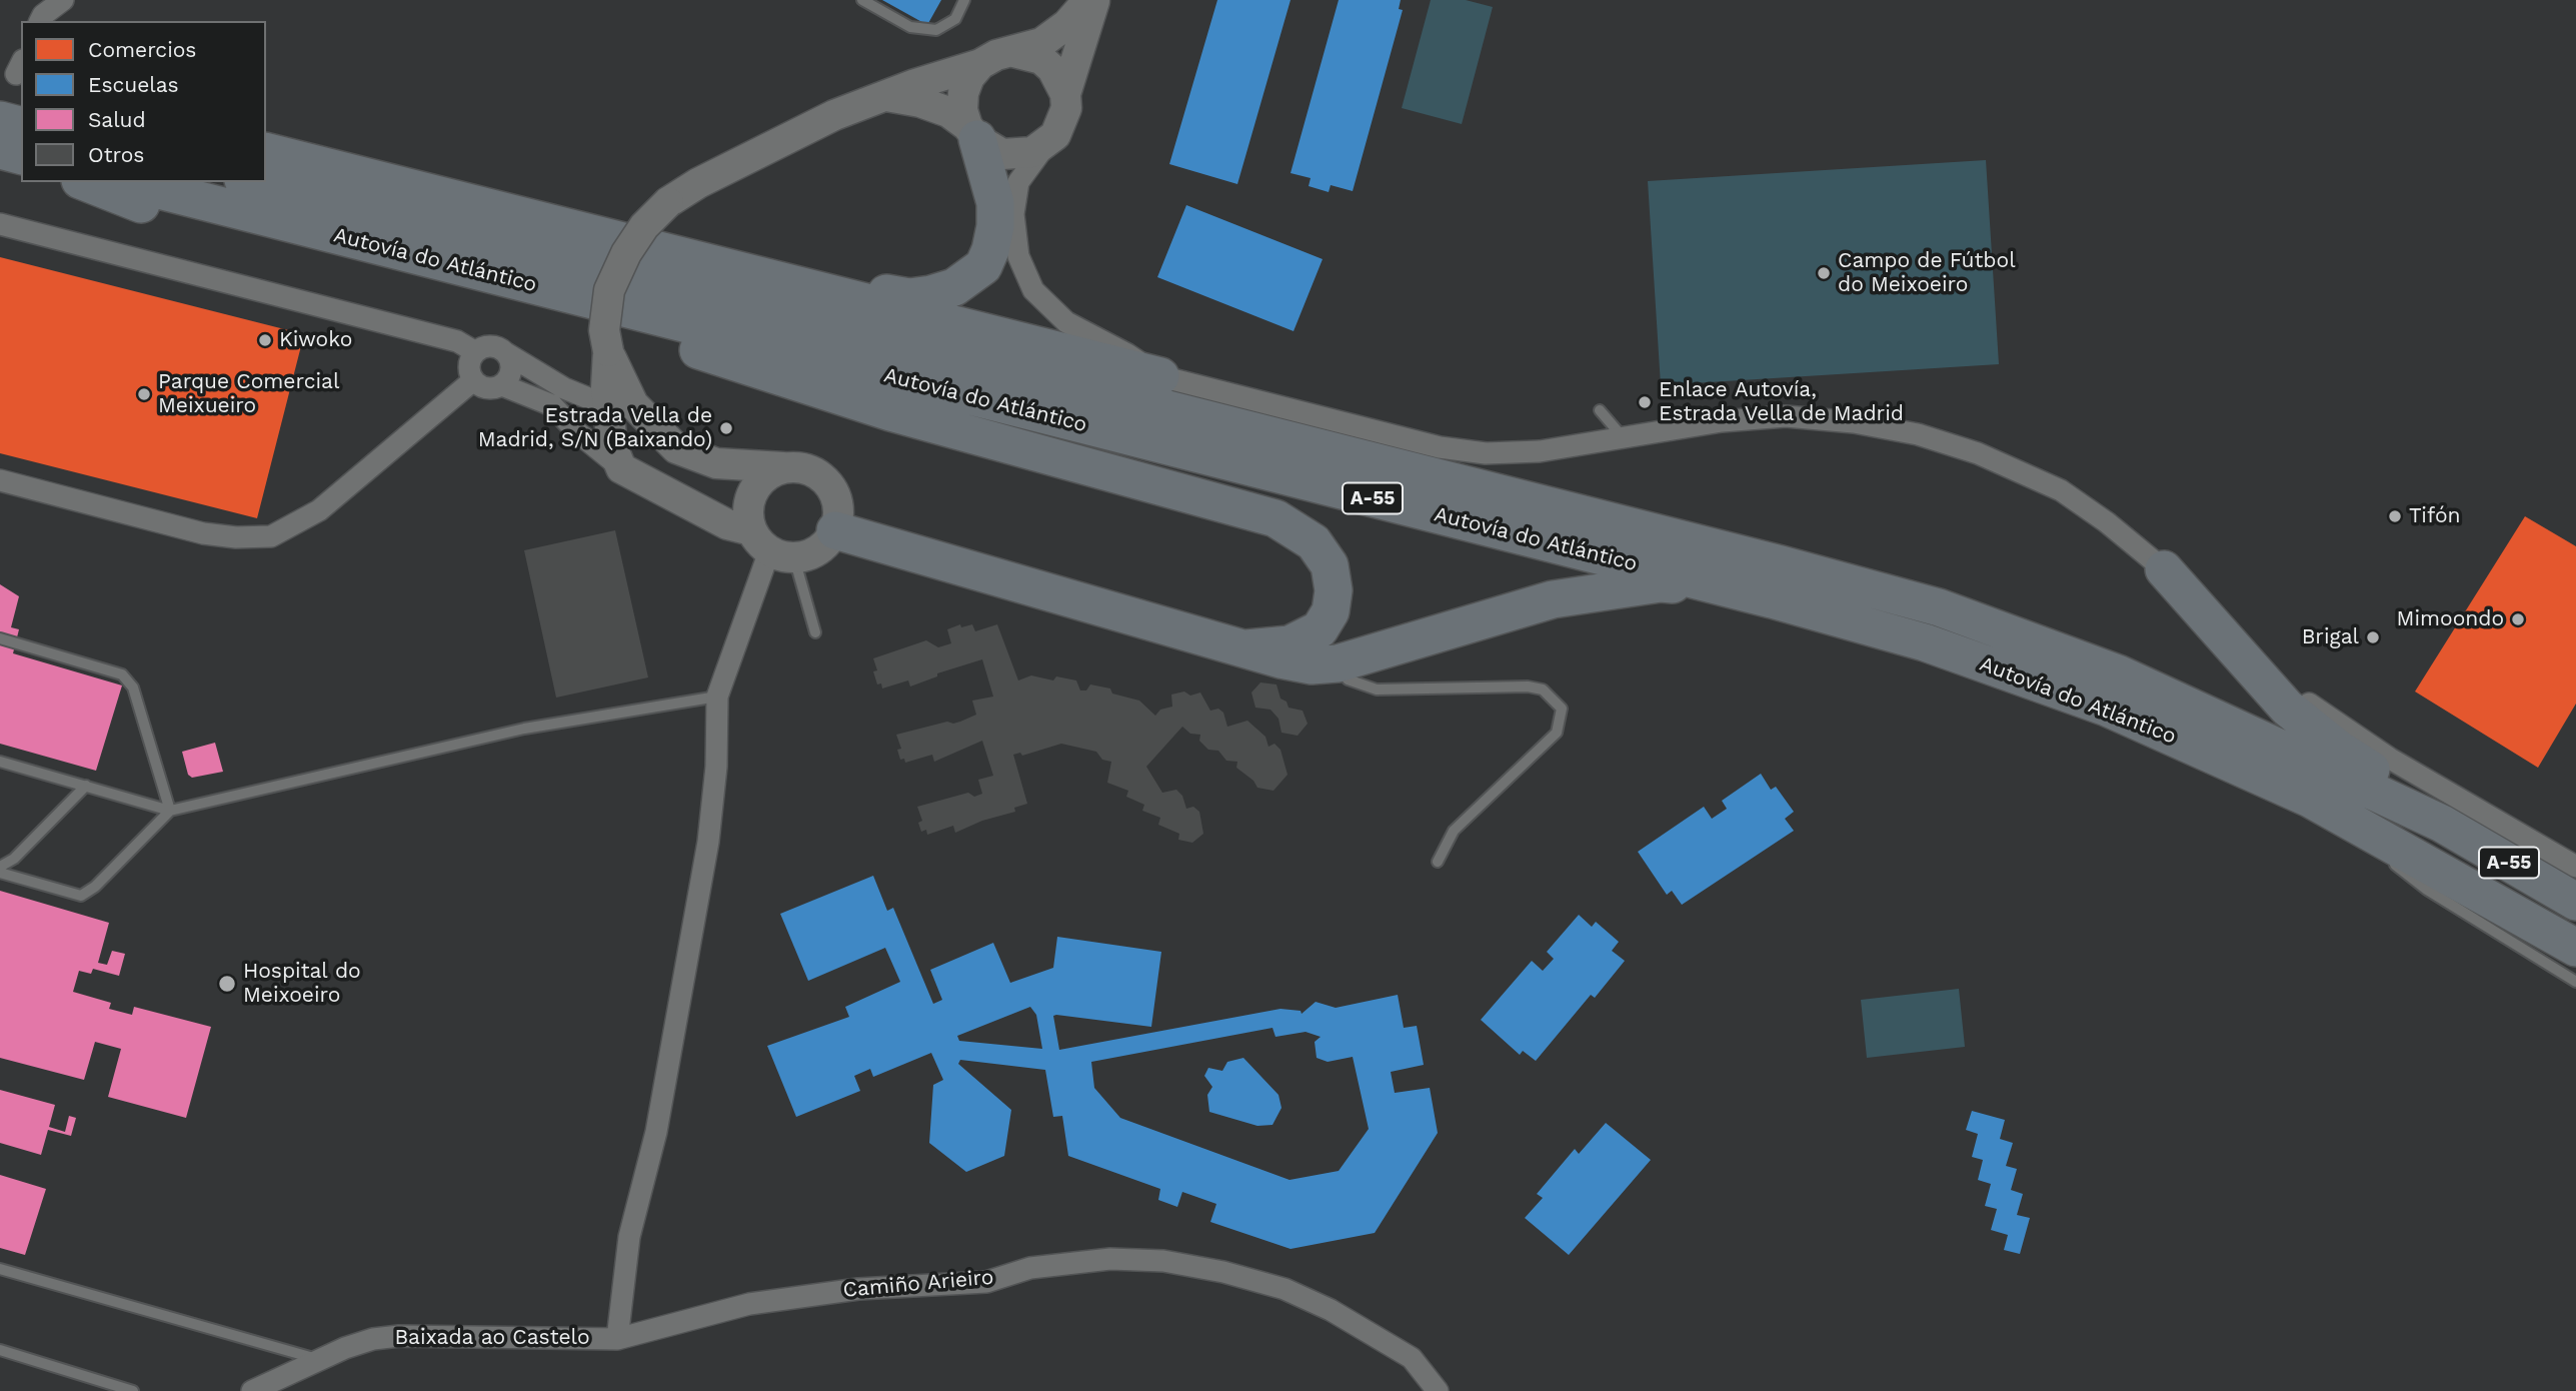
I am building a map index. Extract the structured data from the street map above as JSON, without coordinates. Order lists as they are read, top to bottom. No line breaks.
{"streets":{"highway":["Autovía do Atlántico","A-55"],"street":["Camiño Arieiro","Baixada ao Castelo"]},"crossings":[["Camiño Arieiro","Baixada ao Castelo"]],"places":["Campo de Fútbol do Meixoeiro","Kiwoko","Parque Comercial Meixueiro","Enlace Autovía, Estrada Vella de Madrid","Estrada Vella de Madrid, S/N (Baixando)","Tifón","Mimoondo","Brigal","Hospital do Meixoeiro"],"legend":["Comercios","Escuelas","Salud","Otros"]}
